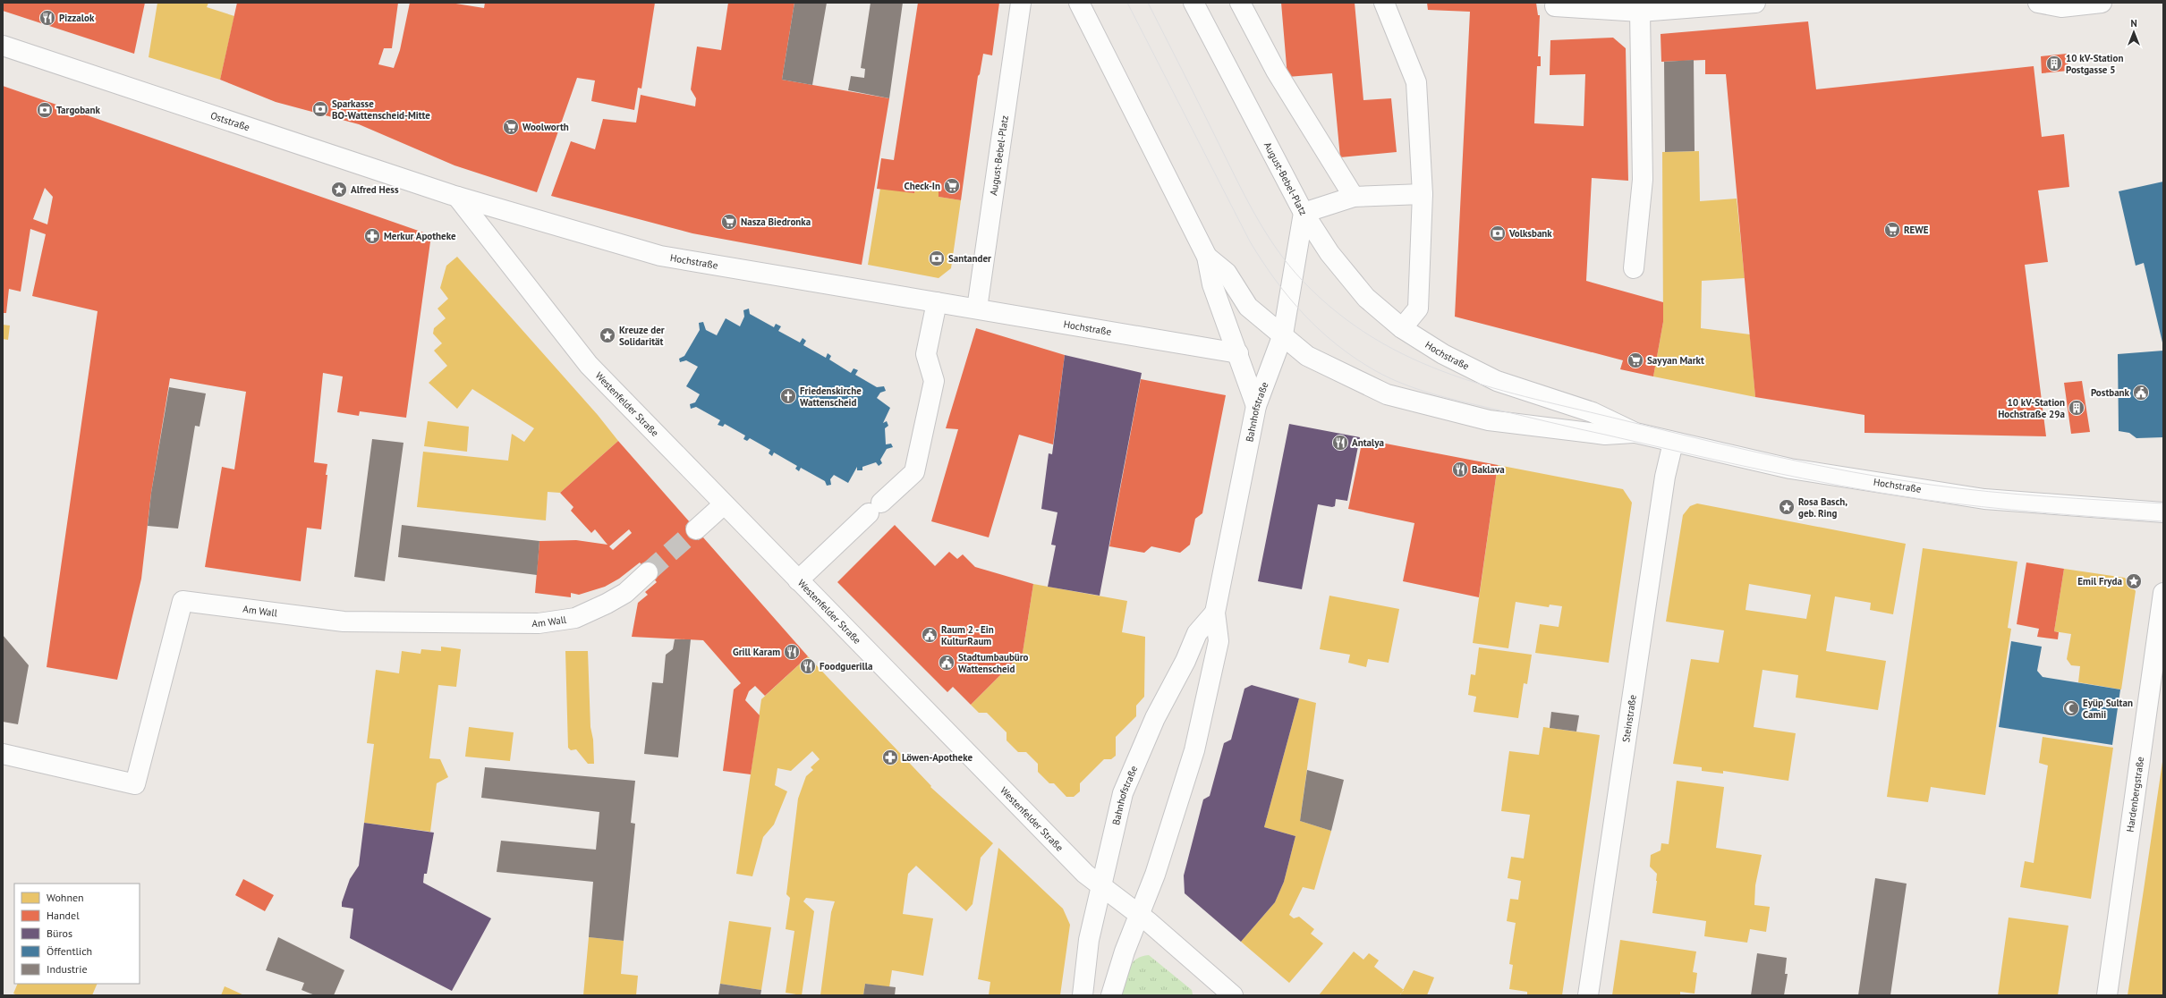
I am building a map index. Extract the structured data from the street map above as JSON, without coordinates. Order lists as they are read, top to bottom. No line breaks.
{"streets":{"street":["Oststraße","August-Bebel-Platz","Hochstraße","Westenfelder Straße","Bahnhofstraße","Am Wall","Steinstraße","Hardenbergstraße"]},"crossings":[["Oststraße","Hochstraße"],["Oststraße","Westenfelder Straße"],["August-Bebel-Platz","Hochstraße"],["August-Bebel-Platz","Bahnhofstraße"],["Hochstraße","Westenfelder Straße"],["Hochstraße","Bahnhofstraße"],["Hochstraße","Steinstraße"],["Westenfelder Straße","Bahnhofstraße"]],"places":{"restaurant":["Pizzalok","Antalya","Baklava","Grill Karam","Foodguerilla"],"building":["10 kV-Station Postgasse 5","10 kV-Station Hochstraße 29a"],"bank":["Sparkasse BO-Wattenscheid-Mitte","Targobank","Volksbank","Santander"],"supermarket":["Woolworth","Check-In","Nasza Biedronka","REWE","Sayyan Markt"],"place":["Alfred Hess","Kreuze der Solidarität","Rosa Basch, geb. Ring","Emil Fryda"],"pharmacy":["Merkur Apotheke","Löwen-Apotheke"],"public building":["Postbank","Raum 2 - Ein KulturRaum","Stadtumbaubüro Wattenscheid"],"church":["Friedenskirche Wattenscheid"],"mosque":["Eyüp Sultan Camii"]},"legend":["Wohnen","Handel","Büros","Öffentlich","Industrie"],"north":"top"}
